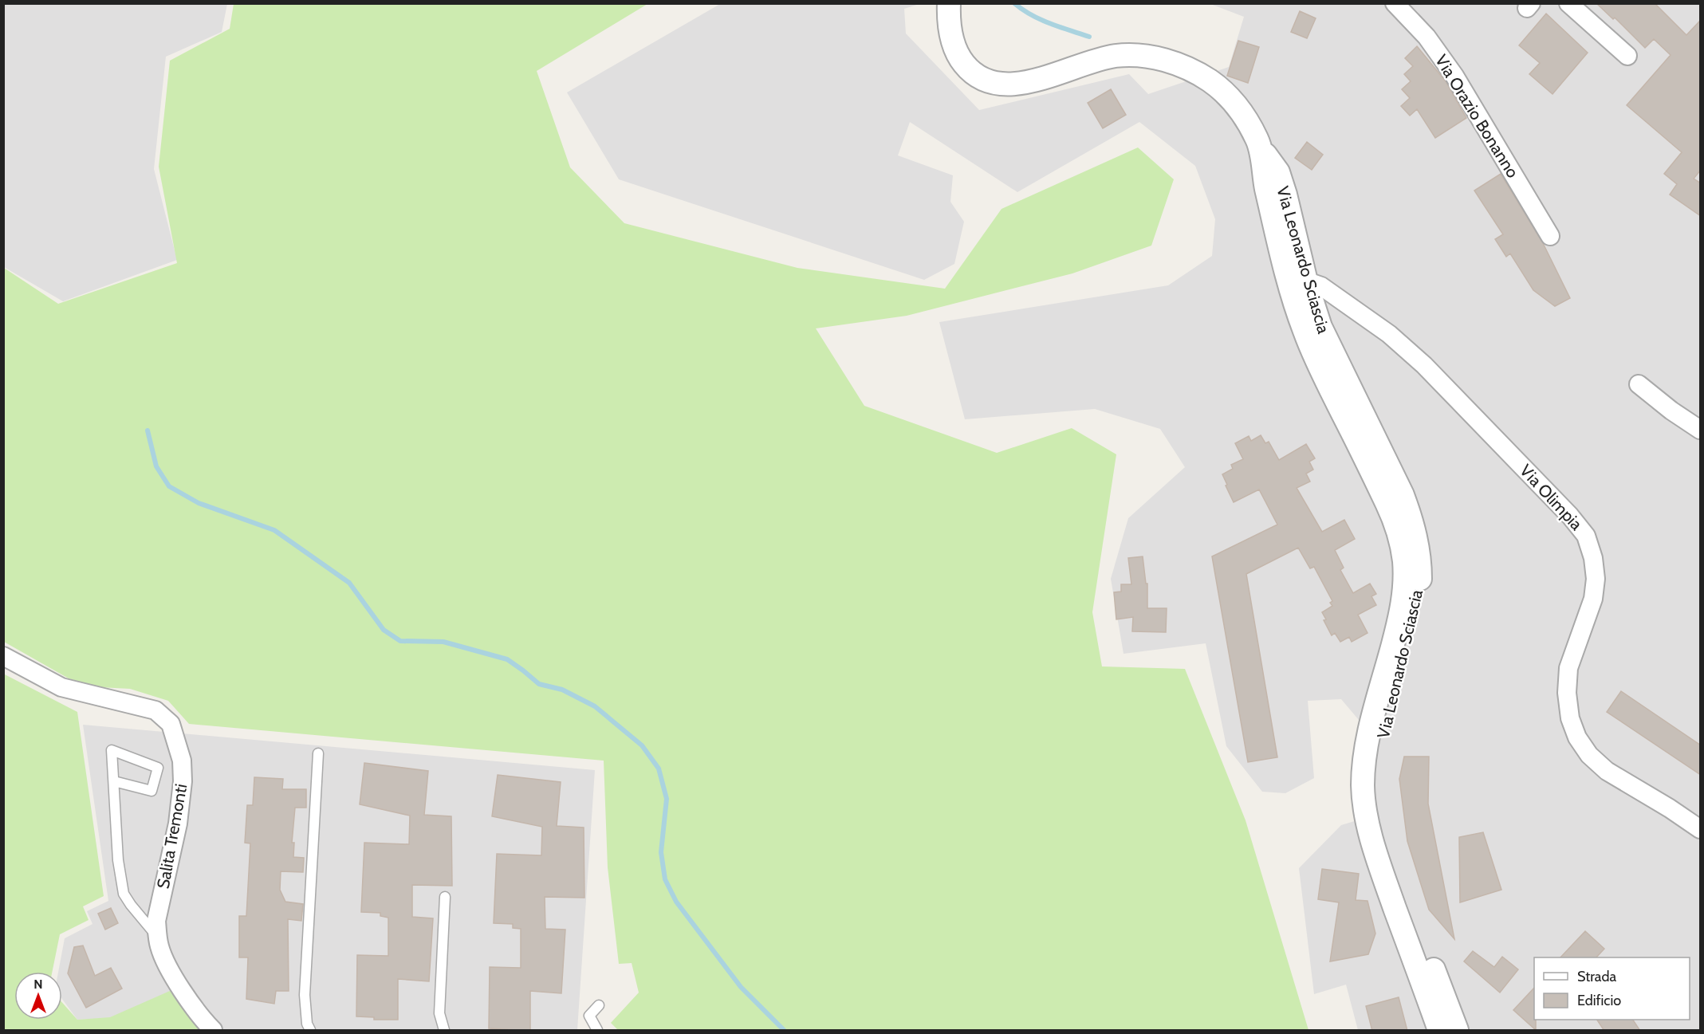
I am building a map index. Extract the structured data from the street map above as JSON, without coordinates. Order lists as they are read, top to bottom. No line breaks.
{"streets":{"street":["Via Orazio Bonanno","Via Leonardo Sciascia","Via Olimpia","Salita Tremonti"]},"crossings":[["Via Leonardo Sciascia","Via Olimpia"]],"legend":["Strada","Edificio"],"north":"top"}
